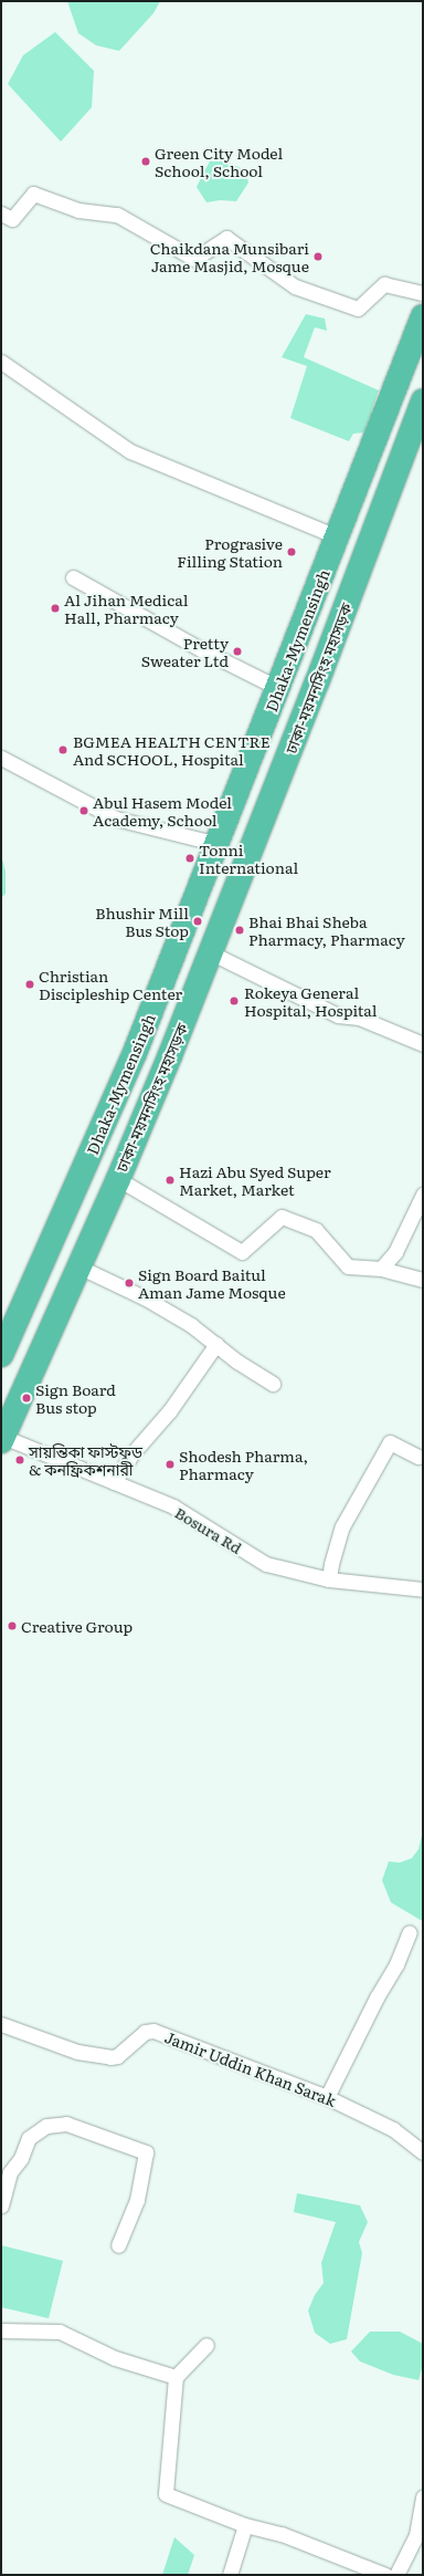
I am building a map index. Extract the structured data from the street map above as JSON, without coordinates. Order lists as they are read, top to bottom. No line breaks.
{"streets":{"highway":["Dhaka-Mymensingh","ঢাকা-ময়মনসিংহ মহাসড়ক"],"street":["Bosura Rd","Jamir Uddin Khan Sarak"]},"crossings":[["ঢাকা-ময়মনসিংহ মহাসড়ক","Bosura Rd"]],"places":["Green City Model School, School","Chaikdana Munsibari Jame Masjid, Mosque","Prograsive Filling Station","Al Jihan Medical Hall, Pharmacy","Pretty Sweater Ltd","BGMEA HEALTH CENTRE And SCHOOL, Hospital","Abul Hasem Model Academy, School","Tonni International","Bhushir Mill Bus Stop","Bhai Bhai Sheba Pharmacy, Pharmacy","Christian Discipleship Center","Rokeya General Hospital, Hospital","Hazi Abu Syed Super Market, Market","Sign Board Baitul Aman Jame Mosque","Sign Board Bus stop","সায়ন্তিকা ফাস্টফুড & কনফ্রিকশনারী","Shodesh Pharma, Pharmacy","Creative Group"]}
